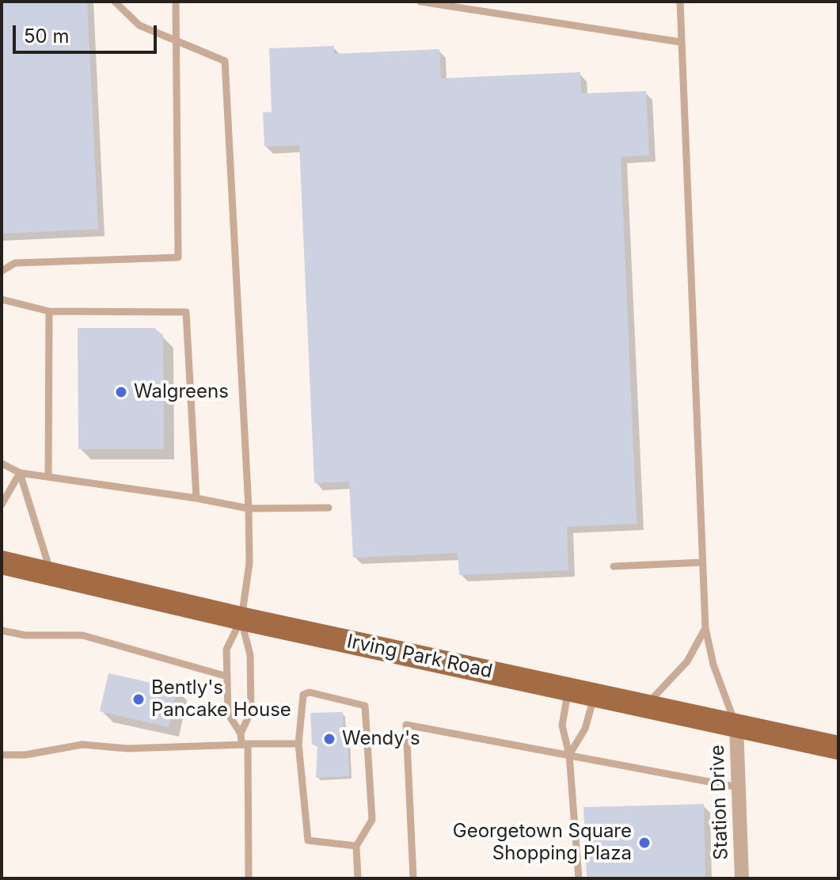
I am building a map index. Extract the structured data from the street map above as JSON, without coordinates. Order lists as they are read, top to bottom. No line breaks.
{"streets":{"main road":["Irving Park Road"],"street":["Station Drive"]},"crossings":[["Irving Park Road","Station Drive"]],"places":["Walgreens","Bently's Pancake House","Wendy's","Georgetown Square Shopping Plaza"],"scale_bar":"50 m"}
